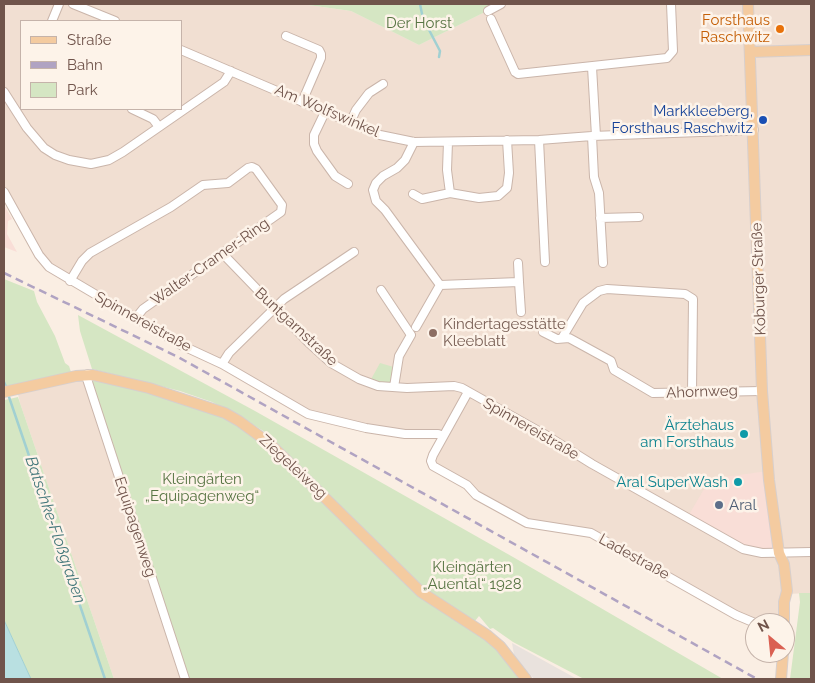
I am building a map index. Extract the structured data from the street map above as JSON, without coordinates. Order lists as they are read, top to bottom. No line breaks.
{"streets":{"main road":["Koburger Straße","Ziegeleiweg"],"street":["Am Wolfswinkel","Walter-Cramer-Ring","Spinnereistraße","Buntgarnstraße","Ahornweg","Equipagenweg","Ladestraße"]},"crossings":[["Am Wolfswinkel","Koburger Straße"],["Walter-Cramer-Ring","Spinnereistraße"],["Walter-Cramer-Ring","Buntgarnstraße"],["Koburger Straße","Spinnereistraße"],["Koburger Straße","Ahornweg"],["Spinnereistraße","Buntgarnstraße"],["Spinnereistraße","Ladestraße"],["Ziegeleiweg","Equipagenweg"]],"water":["Batschke‐Floßgraben"],"parks":["Der Horst","Kleingärten „Equipagenweg“","Kleingärten „Auental“ 1928"],"places":["Forsthaus Raschwitz","Markkleeberg, Forsthaus Raschwitz","Kindertagesstätte Kleeblatt","Ärztehaus am Forsthaus","Aral SuperWash","Aral"],"legend":["Straße","Bahn","Park"],"north":"top left"}
